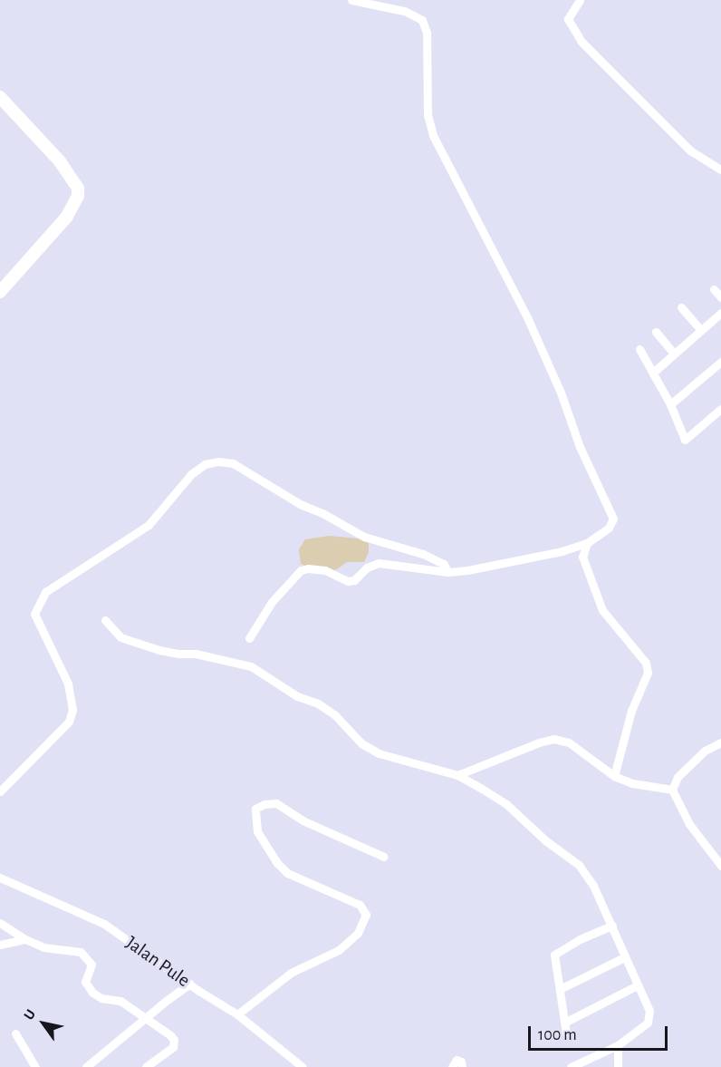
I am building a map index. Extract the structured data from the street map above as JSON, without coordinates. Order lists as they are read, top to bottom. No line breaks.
{"streets":{"street":["Jalan Pule"]},"scale_bar":"100 m","north":"top left"}
